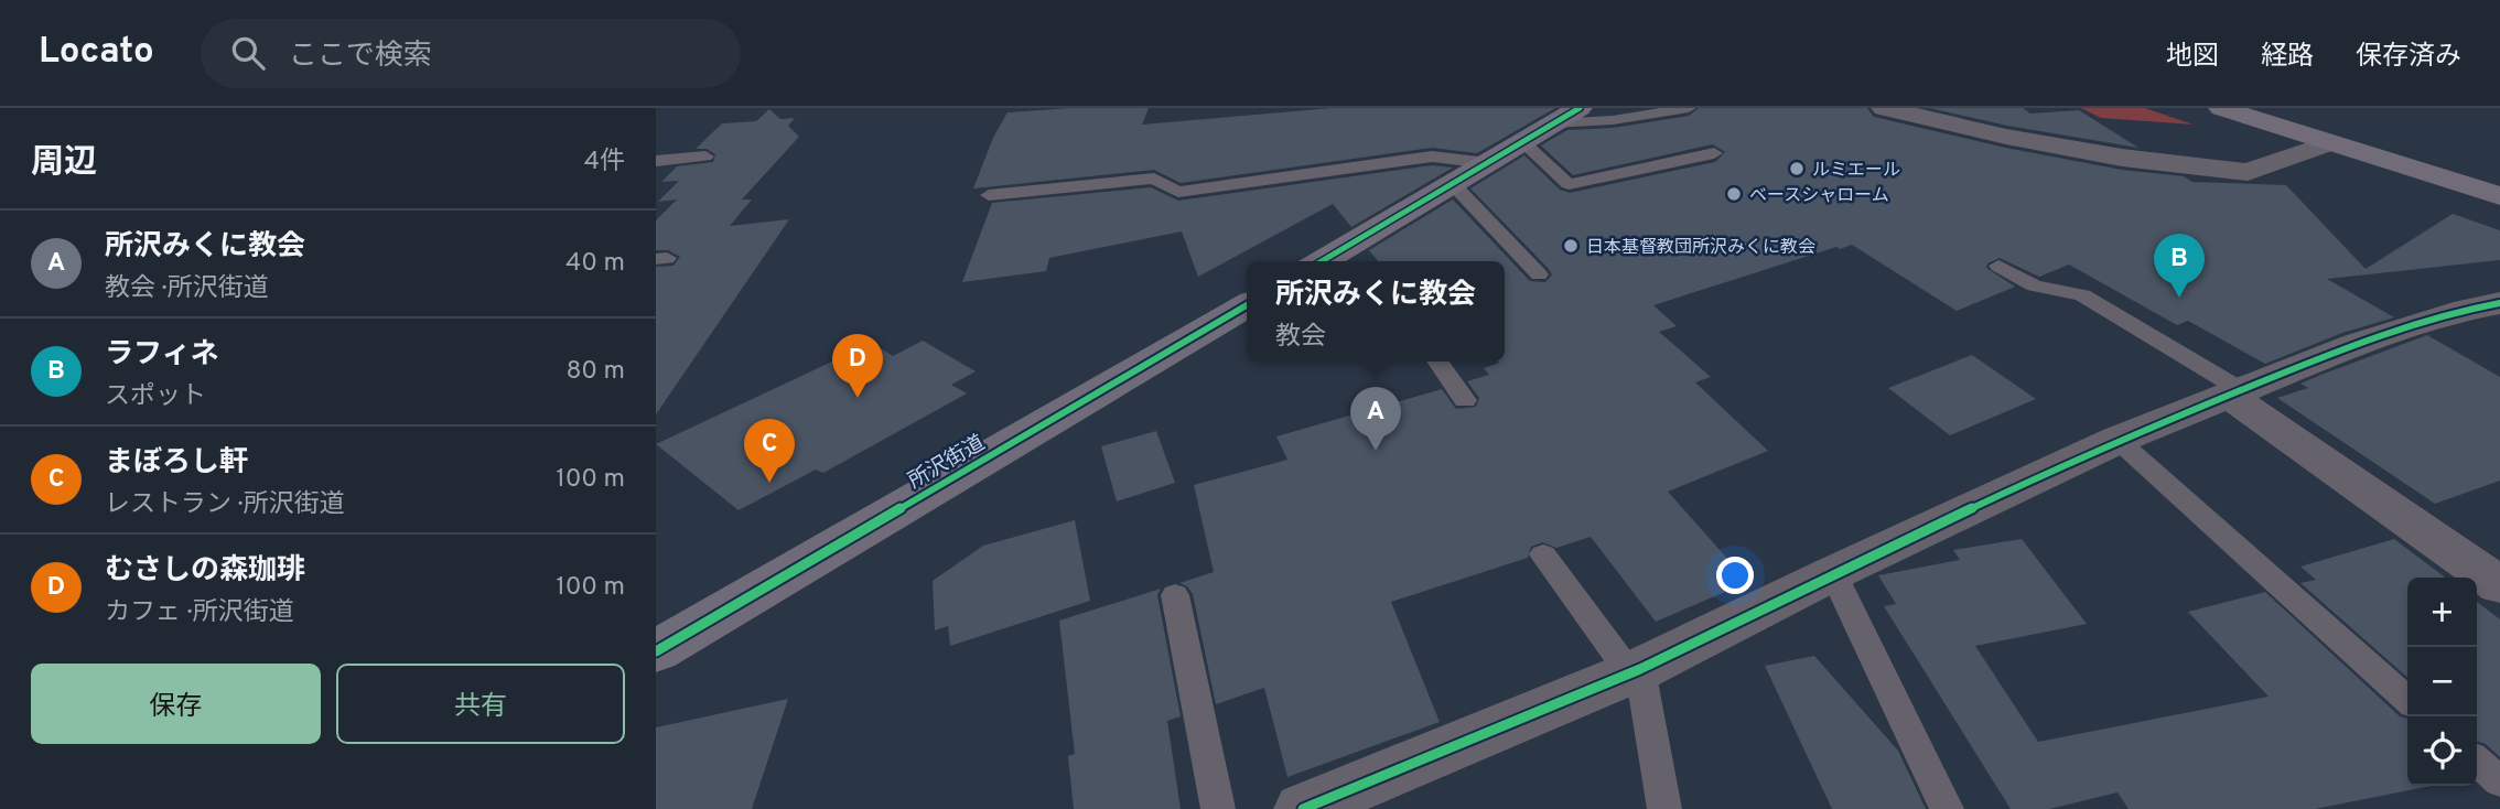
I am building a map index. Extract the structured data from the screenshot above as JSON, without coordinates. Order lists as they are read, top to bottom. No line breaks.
{"streets":{"main road":["所沢街道"]},"places":["ルミエール","ベースシャローム","日本基督教団所沢みくに教会"],"page":{"header":"Locato","search":"ここで検索","nav":["地図","経路","保存済み"],"heading":["周辺","4件"],"list":[{"mark":"A","name":"所沢みくに教会","note":"教会 · 所沢街道","value":"40 m"},{"mark":"B","name":"ラフィネ","note":"スポット","value":"80 m"},{"mark":"C","name":"まぼろし軒","note":"レストラン · 所沢街道","value":"100 m"},{"mark":"D","name":"むさしの森珈琲","note":"カフェ · 所沢街道","value":"100 m"}],"pins":["B","D","A","C"],"popup":["所沢みくに教会","教会"],"map_buttons":["+","−"],"buttons":["保存","共有"]}}
